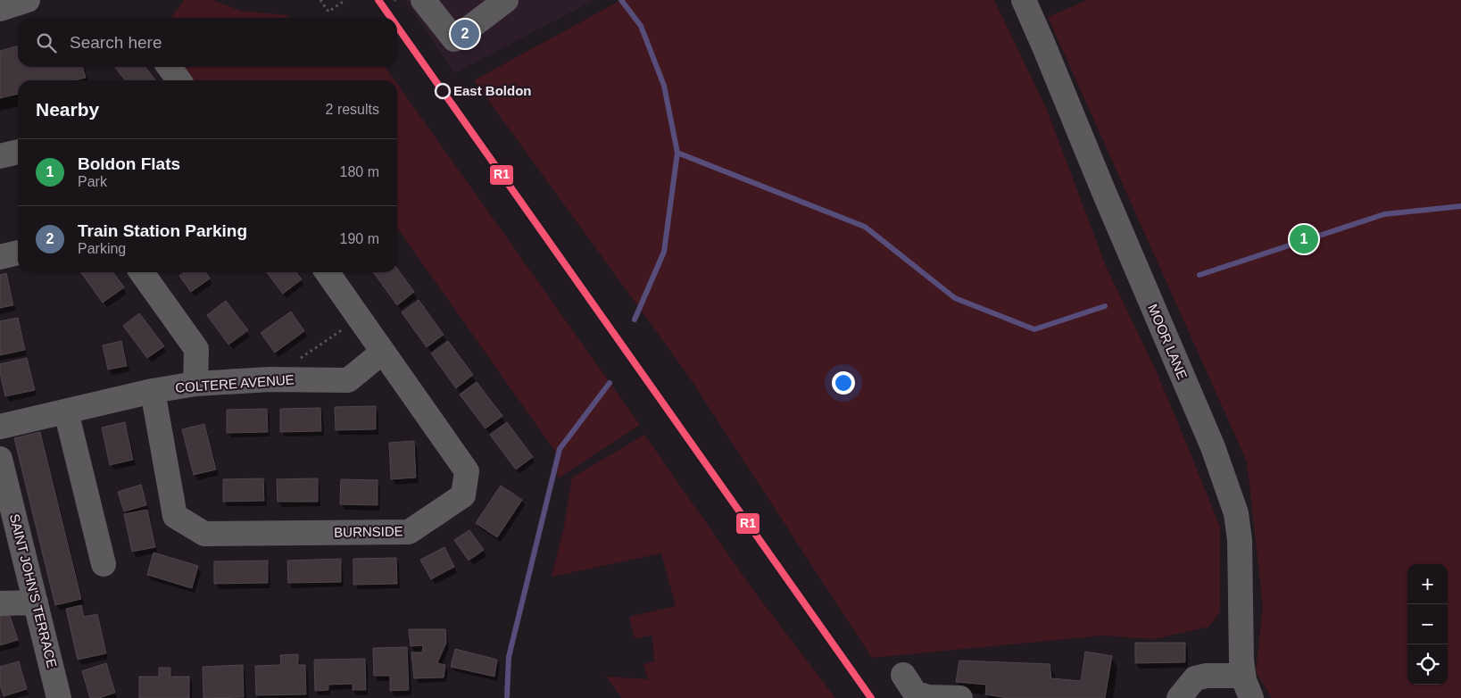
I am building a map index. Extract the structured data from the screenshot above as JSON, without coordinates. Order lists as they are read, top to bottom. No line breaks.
{"streets":{"street":["MOOR LANE","COLTERE AVENUE","BURNSIDE","SAINT JOHN'S TERRACE"]},"crossings":[["COLTERE AVENUE","BURNSIDE"]],"places":["East Boldon"],"lines":["transit line R1"],"page":{"pins":["2","1"],"search":"Search here","heading":["Nearby","2 results"],"list":[{"mark":"1","name":"Boldon Flats","note":"Park","value":"180 m"},{"mark":"2","name":"Train Station Parking","note":"Parking","value":"190 m"}],"map_buttons":["+","−"]}}
